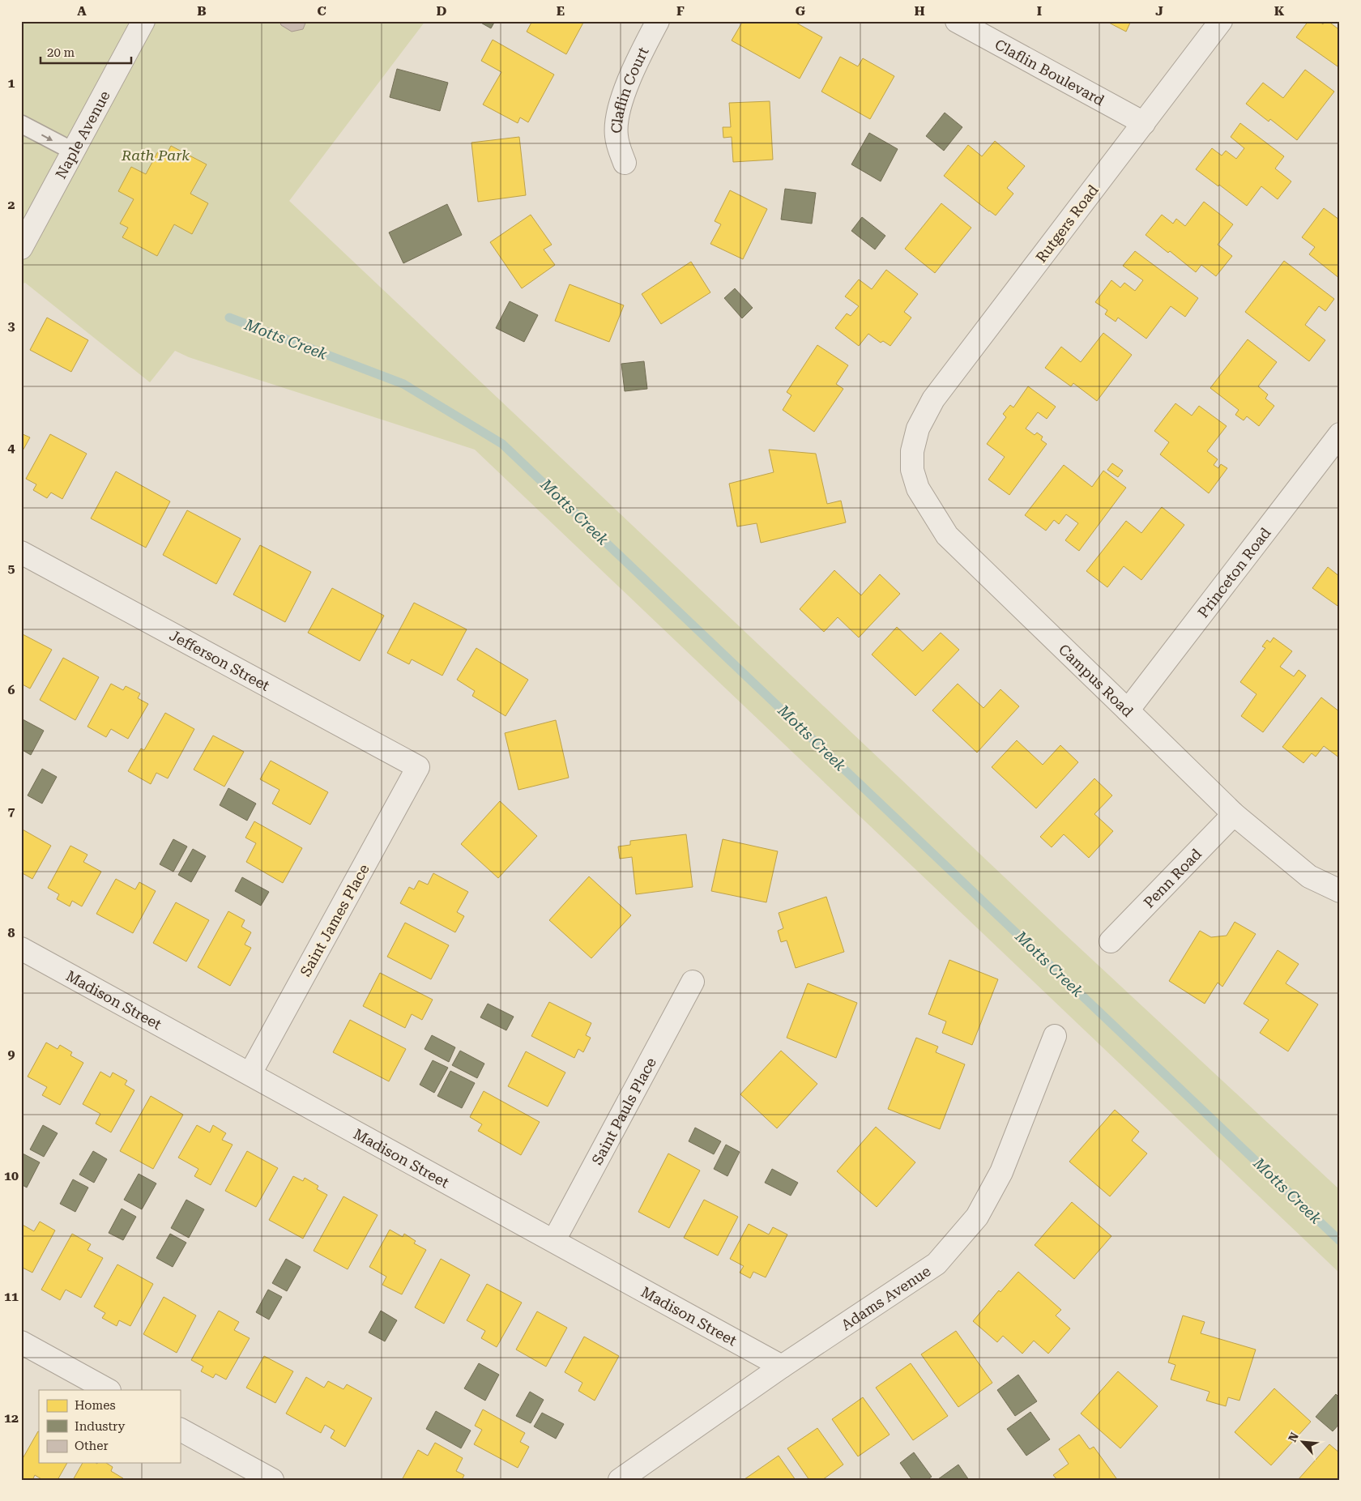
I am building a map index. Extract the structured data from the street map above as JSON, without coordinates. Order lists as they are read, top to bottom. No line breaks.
{"streets":{"street":["Claflin Boulevard","Claflin Court","Naple Avenue","Rutgers Road","Princeton Road","Jefferson Street","Campus Road","Penn Road","Saint James Place","Madison Street","Saint Pauls Place","Adams Avenue"]},"crossings":[["Claflin Boulevard","Rutgers Road"],["Rutgers Road","Campus Road"],["Princeton Road","Campus Road"],["Jefferson Street","Saint James Place"],["Campus Road","Penn Road"],["Saint James Place","Madison Street"],["Madison Street","Saint Pauls Place"],["Madison Street","Adams Avenue"]],"water":["Motts Creek"],"parks":["Rath Park"],"legend":["Homes","Industry","Other"],"scale_bar":"20 m","north":"top left","grid":{"columns":["A","B","C","D","E","F","G","H","I","J","K"],"rows":["1","2","3","4","5","6","7","8","9","10","11","12"]}}
